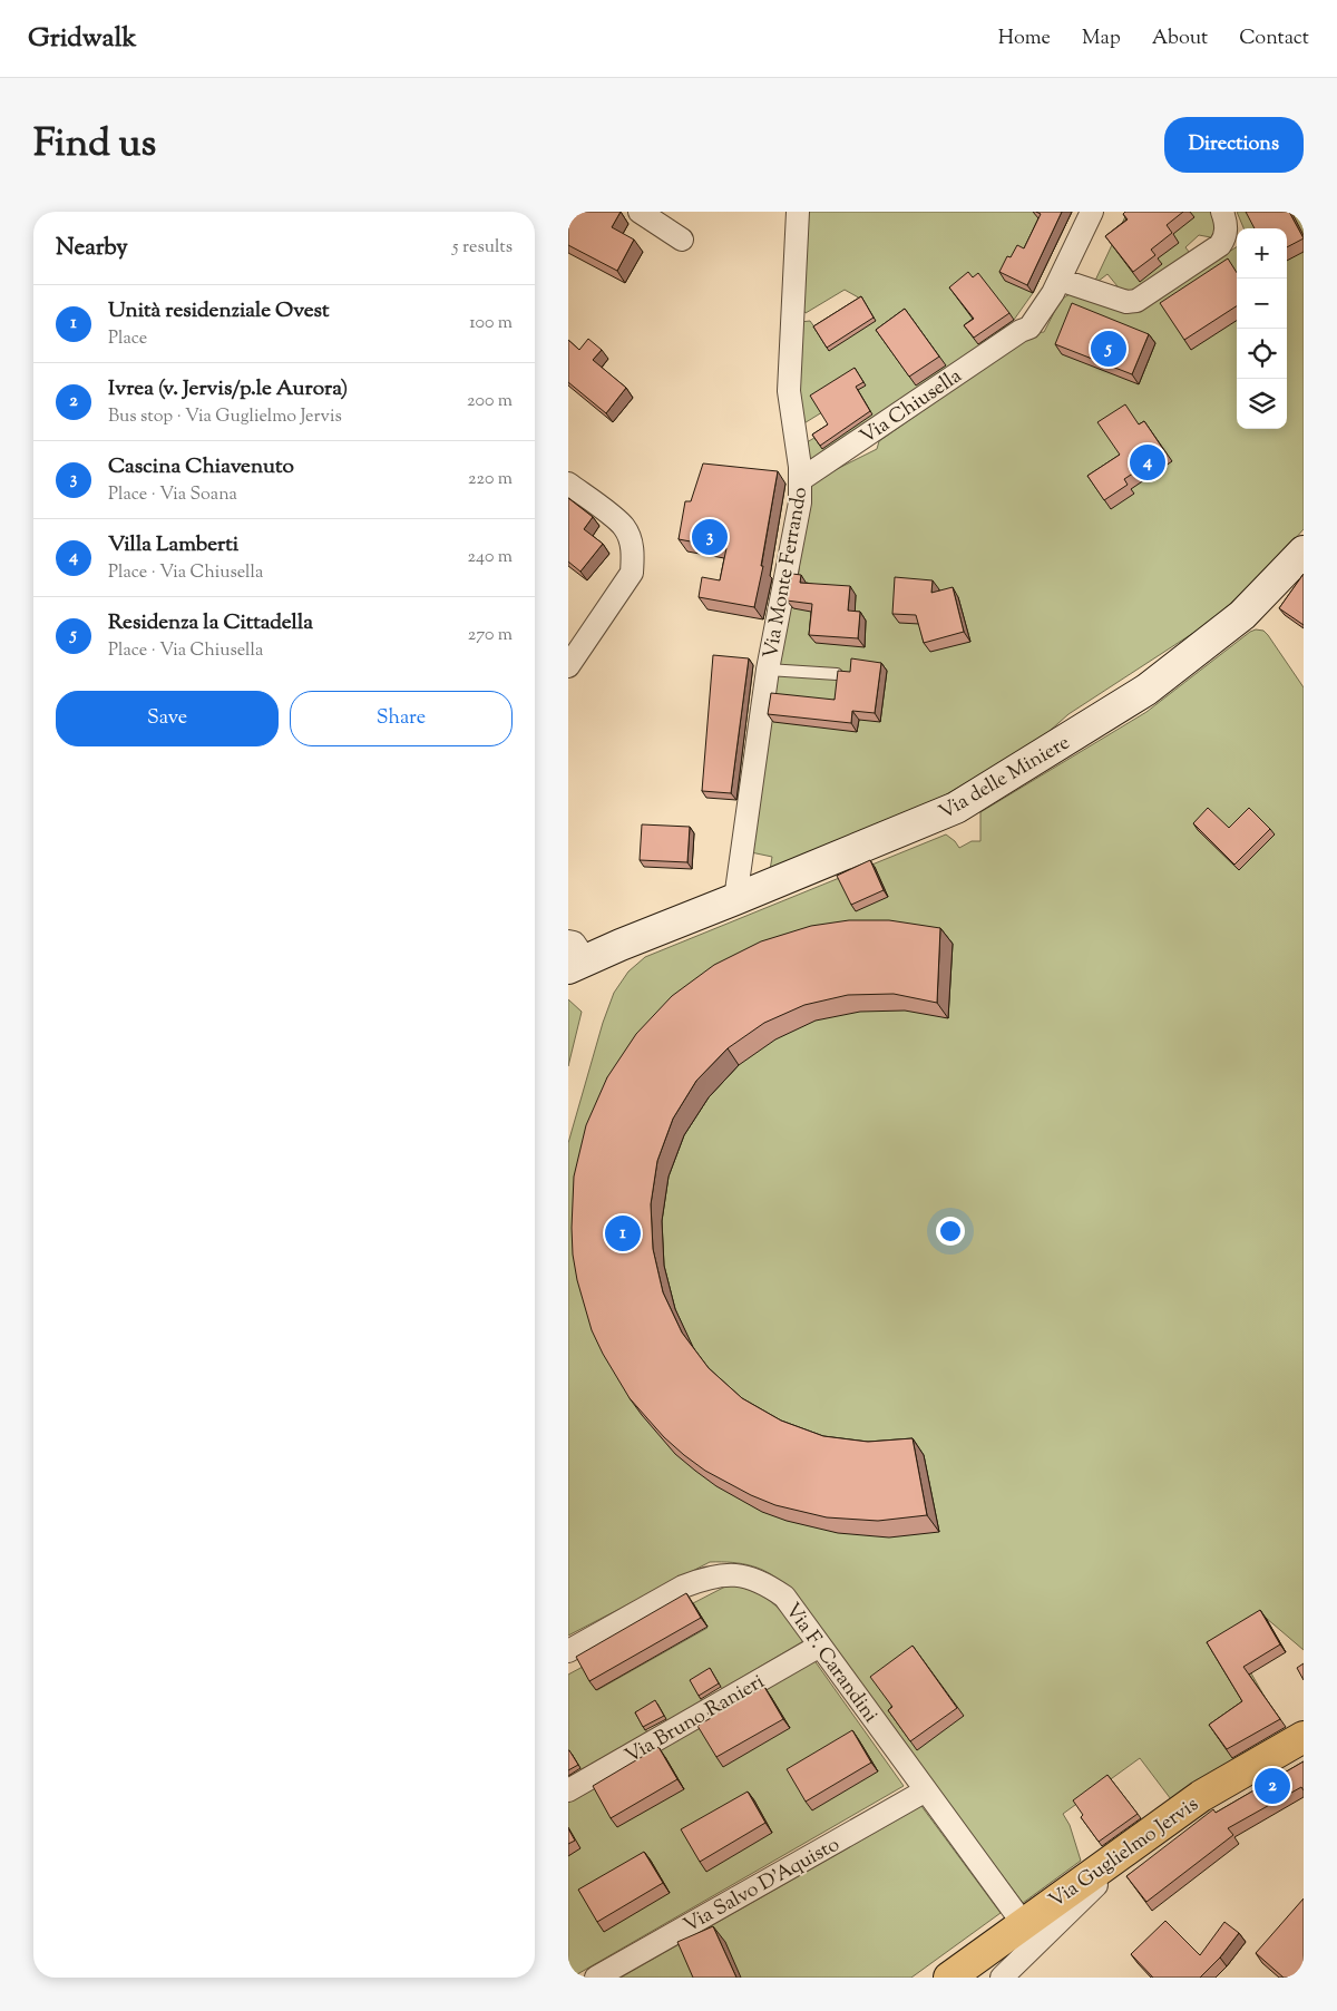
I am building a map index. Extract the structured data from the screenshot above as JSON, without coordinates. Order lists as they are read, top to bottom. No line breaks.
{"streets":{"main road":["Via Guglielmo Jervis"],"street":["Via Chiusella","Via Monte Ferrando","Via delle Miniere","Via F. Carandini","Via Bruno Ranieri","Via Salvo D'Aquisto"]},"crossings":[["Via Chiusella","Via Monte Ferrando"],["Via Monte Ferrando","Via delle Miniere"],["Via F. Carandini","Via Bruno Ranieri"],["Via F. Carandini","Via Guglielmo Jervis"],["Via F. Carandini","Via Salvo D'Aquisto"]],"page":{"header":"Gridwalk","nav":["Home","Map","About","Contact"],"title":"Find us","buttons":["Directions",["Save","Share"]],"heading":["Nearby","5 results"],"map_buttons":["+","−"],"list":[{"mark":"1","name":"Unità residenziale Ovest","note":"Place","value":"100 m"},{"mark":"2","name":"Ivrea (v. Jervis/p.le Aurora)","note":"Bus stop · Via Guglielmo Jervis","value":"200 m"},{"mark":"3","name":"Cascina Chiavenuto","note":"Place · Via Soana","value":"220 m"},{"mark":"4","name":"Villa Lamberti","note":"Place · Via Chiusella","value":"240 m"},{"mark":"5","name":"Residenza la Cittadella","note":"Place · Via Chiusella","value":"270 m"}],"pins":["5","4","3","1","2"]}}
